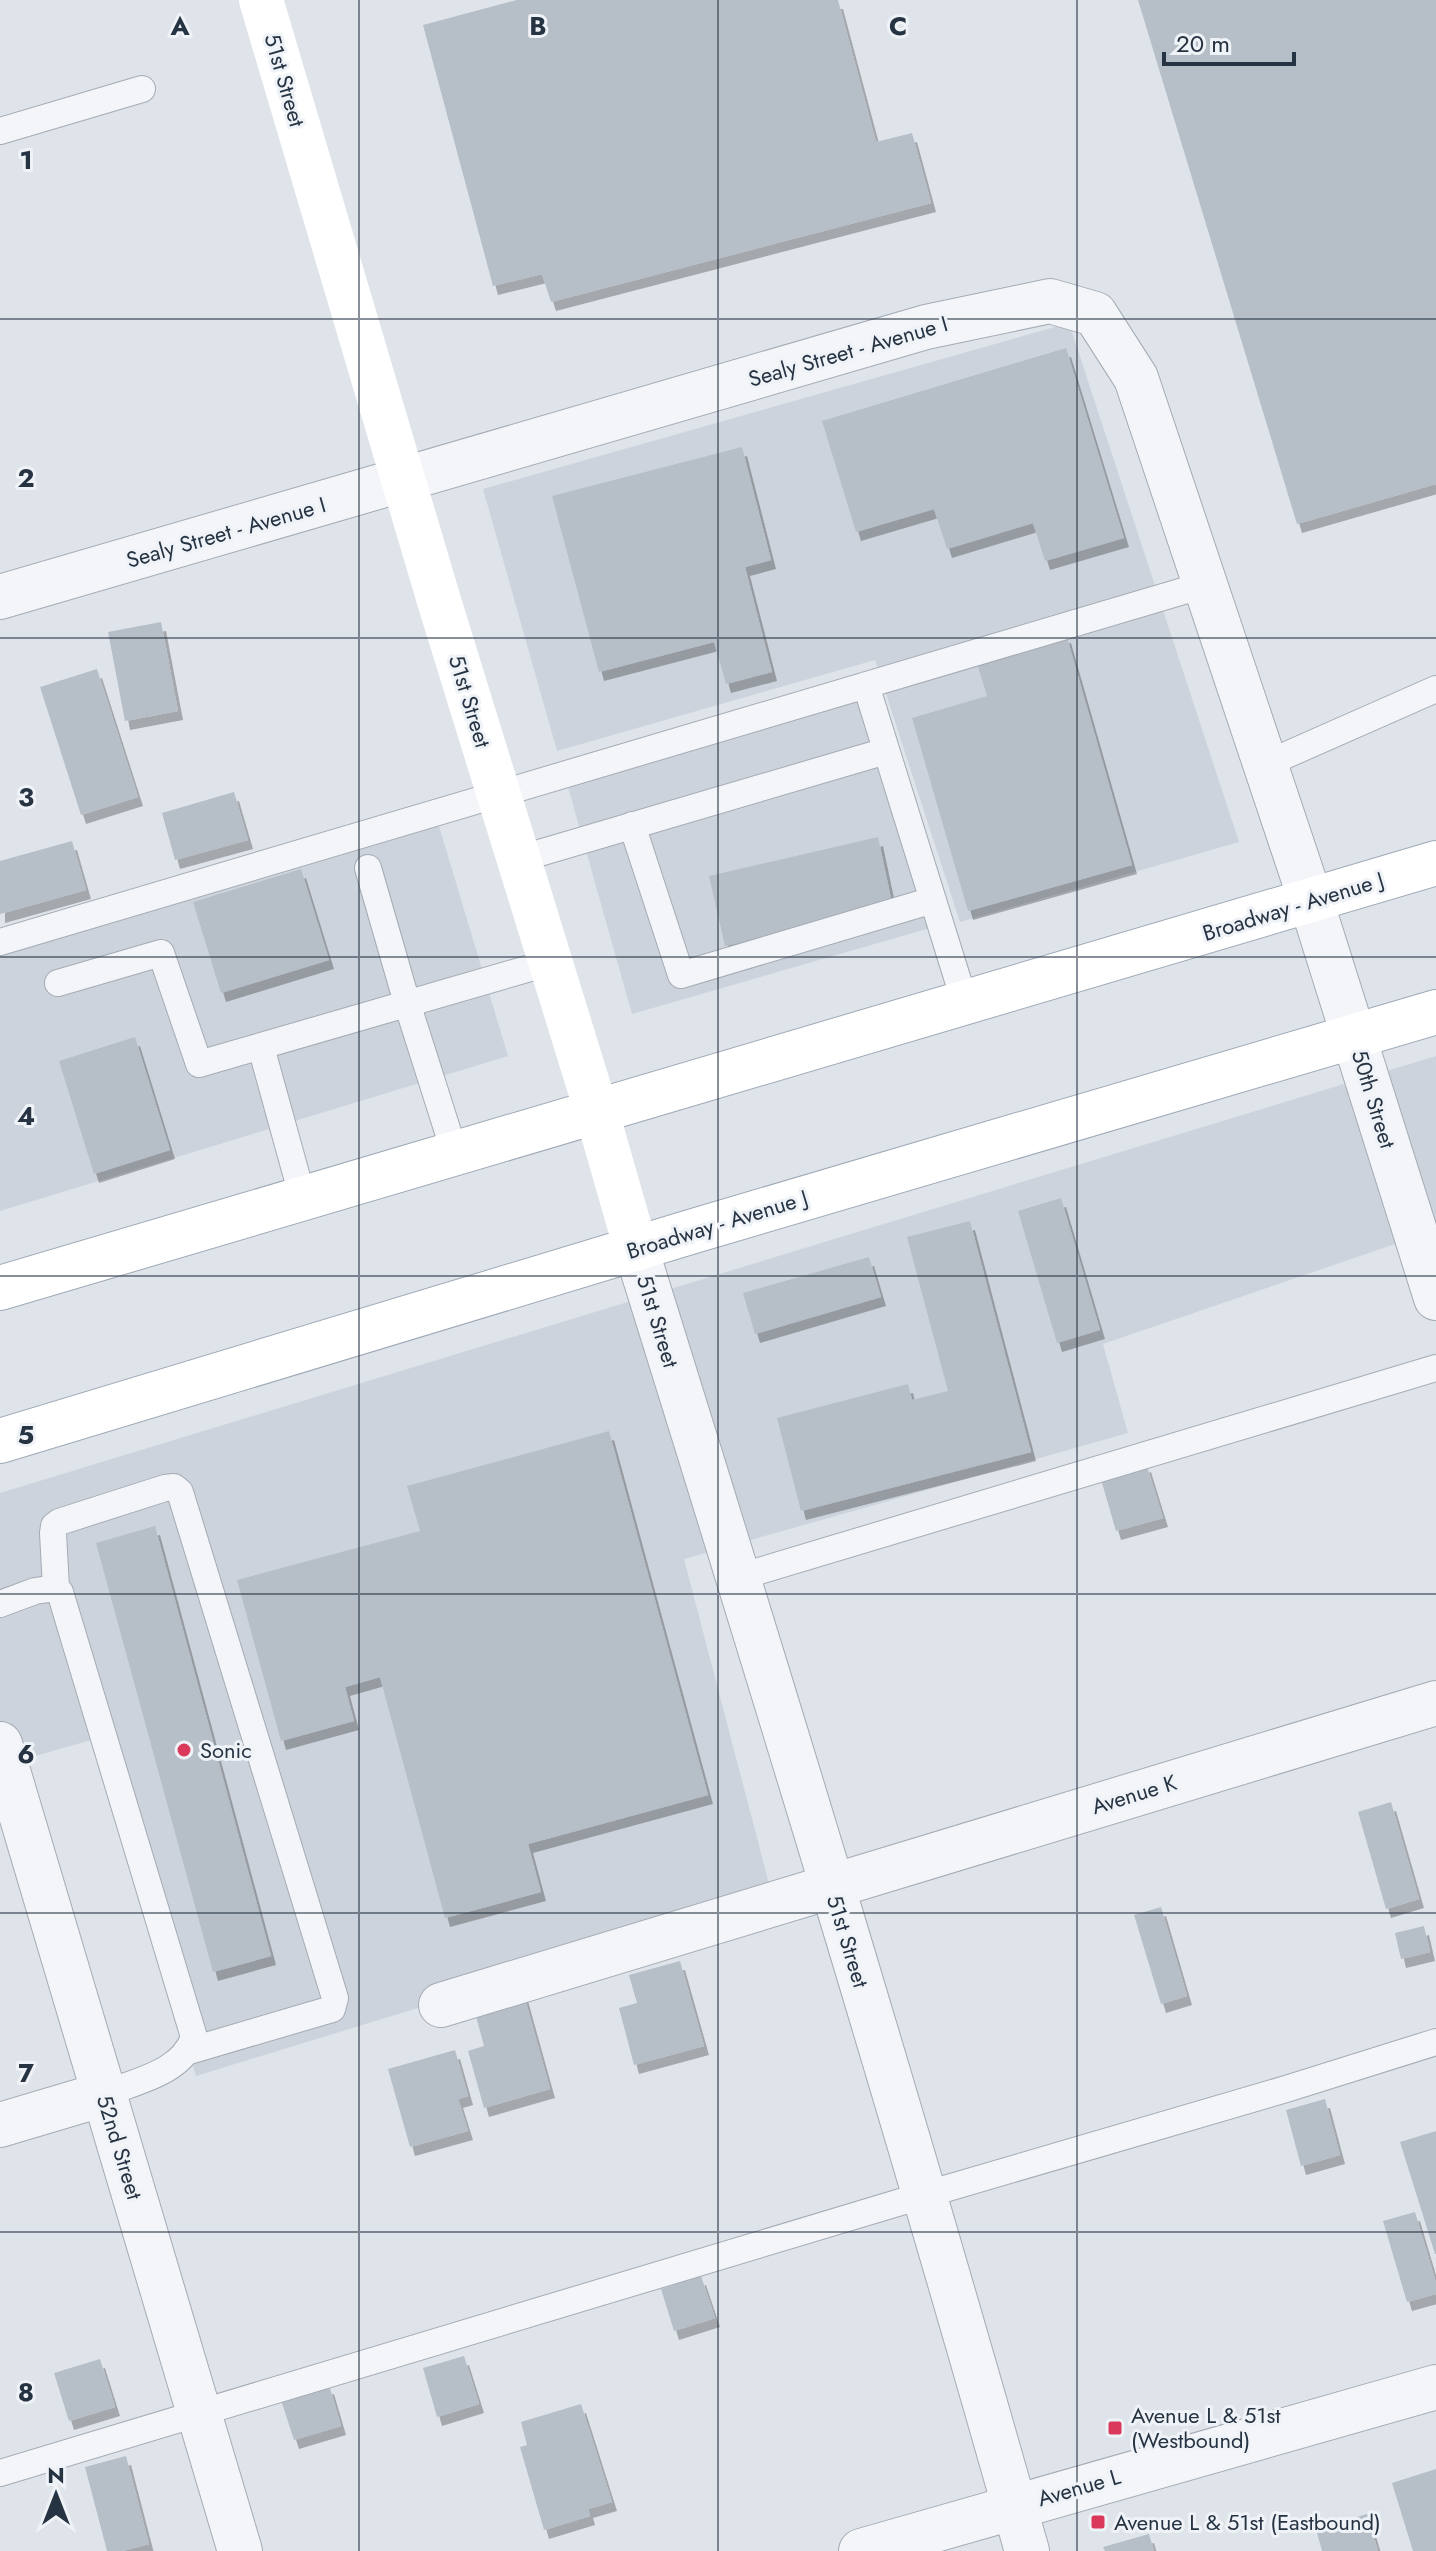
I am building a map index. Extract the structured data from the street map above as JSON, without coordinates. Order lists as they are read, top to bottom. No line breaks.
{"streets":{"main road":["51st Street","Broadway - Avenue J"],"street":["Sealy Street - Avenue I","50th Street","Avenue K","52nd Street","Avenue L"]},"crossings":[["51st Street","Sealy Street - Avenue I"],["51st Street","Broadway - Avenue J"],["51st Street","Avenue K"],["51st Street","Avenue L"],["Sealy Street - Avenue I","Broadway - Avenue J"],["Sealy Street - Avenue I","50th Street"],["Broadway - Avenue J","50th Street"]],"places":{"other":["Sonic"],"transit":["Avenue L & 51st (Westbound)","Avenue L & 51st (Eastbound)"]},"scale_bar":"20 m","north":"top","grid":{"columns":["A","B","C"],"rows":["1","2","3","4","5","6","7","8"]}}
